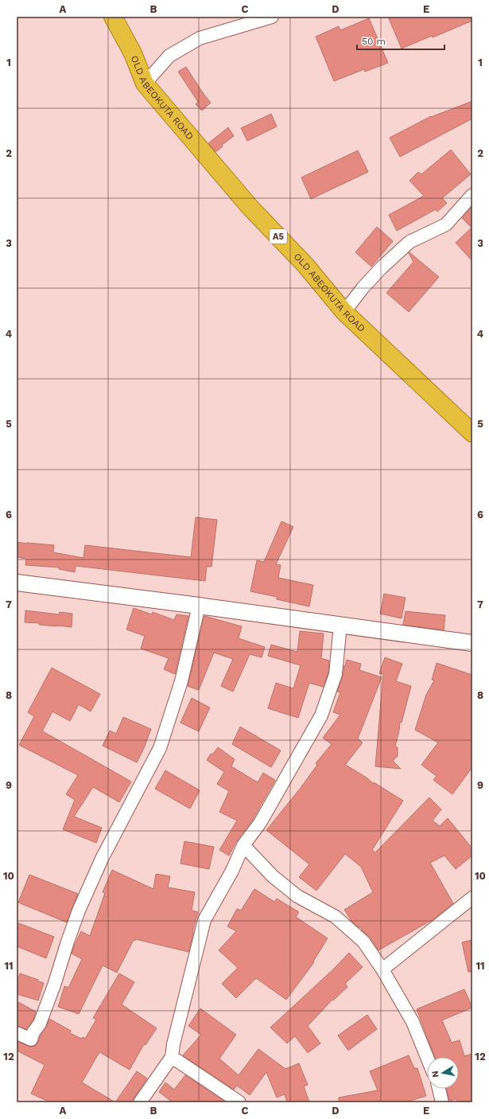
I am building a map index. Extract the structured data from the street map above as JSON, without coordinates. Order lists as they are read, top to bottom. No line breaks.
{"streets":{"highway":["OLD ABEOKUTA ROAD","A5"]},"scale_bar":"50 m","north":"left","grid":{"columns":["A","B","C","D","E"],"rows":["1","2","3","4","5","6","7","8","9","10","11","12"]}}
